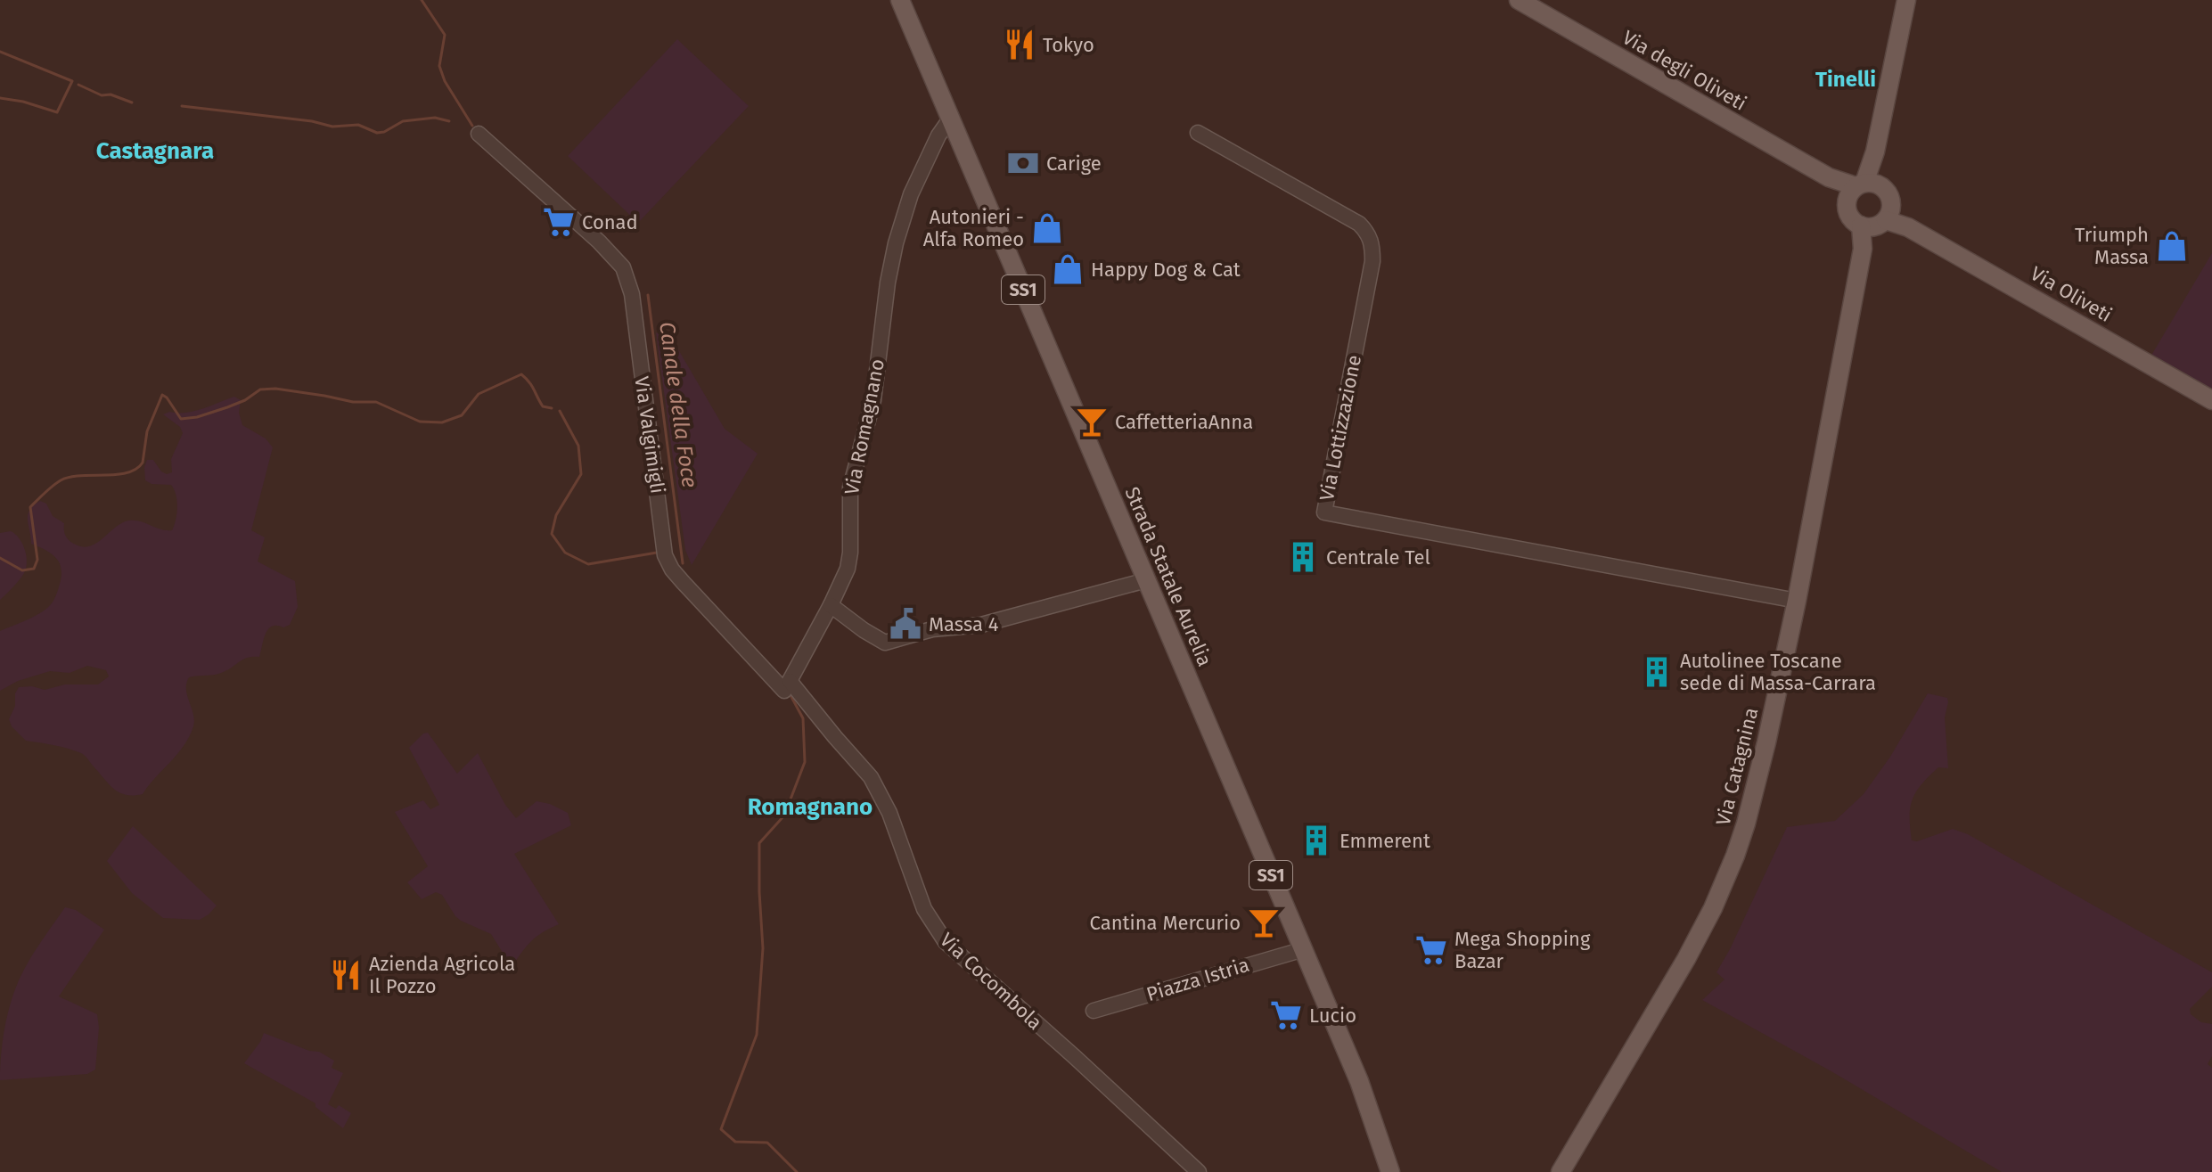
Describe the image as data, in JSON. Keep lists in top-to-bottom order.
{
  "streets": {
    "main road": [
      "Via degli Oliveti",
      "SS1",
      "Via Oliveti",
      "Strada Statale Aurelia",
      "Via Catagnina"
    ],
    "street": [
      "Via Romagnano",
      "Via Lottizzazione",
      "Via Valgimigli",
      "Piazza Istria",
      "Via Cocombola"
    ]
  },
  "crossings": [
    ["Via Oliveti", "Via Catagnina"],
    ["Via Romagnano", "Via Valgimigli"],
    ["Via Romagnano", "Strada Statale Aurelia"],
    ["Via Romagnano", "Via Cocombola"],
    ["Via Lottizzazione", "Via Catagnina"],
    ["Via Valgimigli", "Via Cocombola"],
    ["Strada Statale Aurelia", "Piazza Istria"]
  ],
  "districts": ["Tinelli", "Castagnara", "Romagnano"],
  "water": ["Canale della Foce"],
  "places": {
    "restaurant": ["Tokyo", "Azienda Agricola Il Pozzo"],
    "bank": ["Carige"],
    "supermarket": ["Conad", "Mega Shopping Bazar", "Lucio"],
    "shop": ["Autonieri - Alfa Romeo", "Triumph Massa", "Happy Dog & Cat"],
    "bar": ["CaffetteriaAnna", "Cantina Mercurio"],
    "building": ["Centrale Tel", "Autolinee Toscane sede di Massa-Carrara", "Emmerent"],
    "public building": ["Massa 4"]
  }
}
